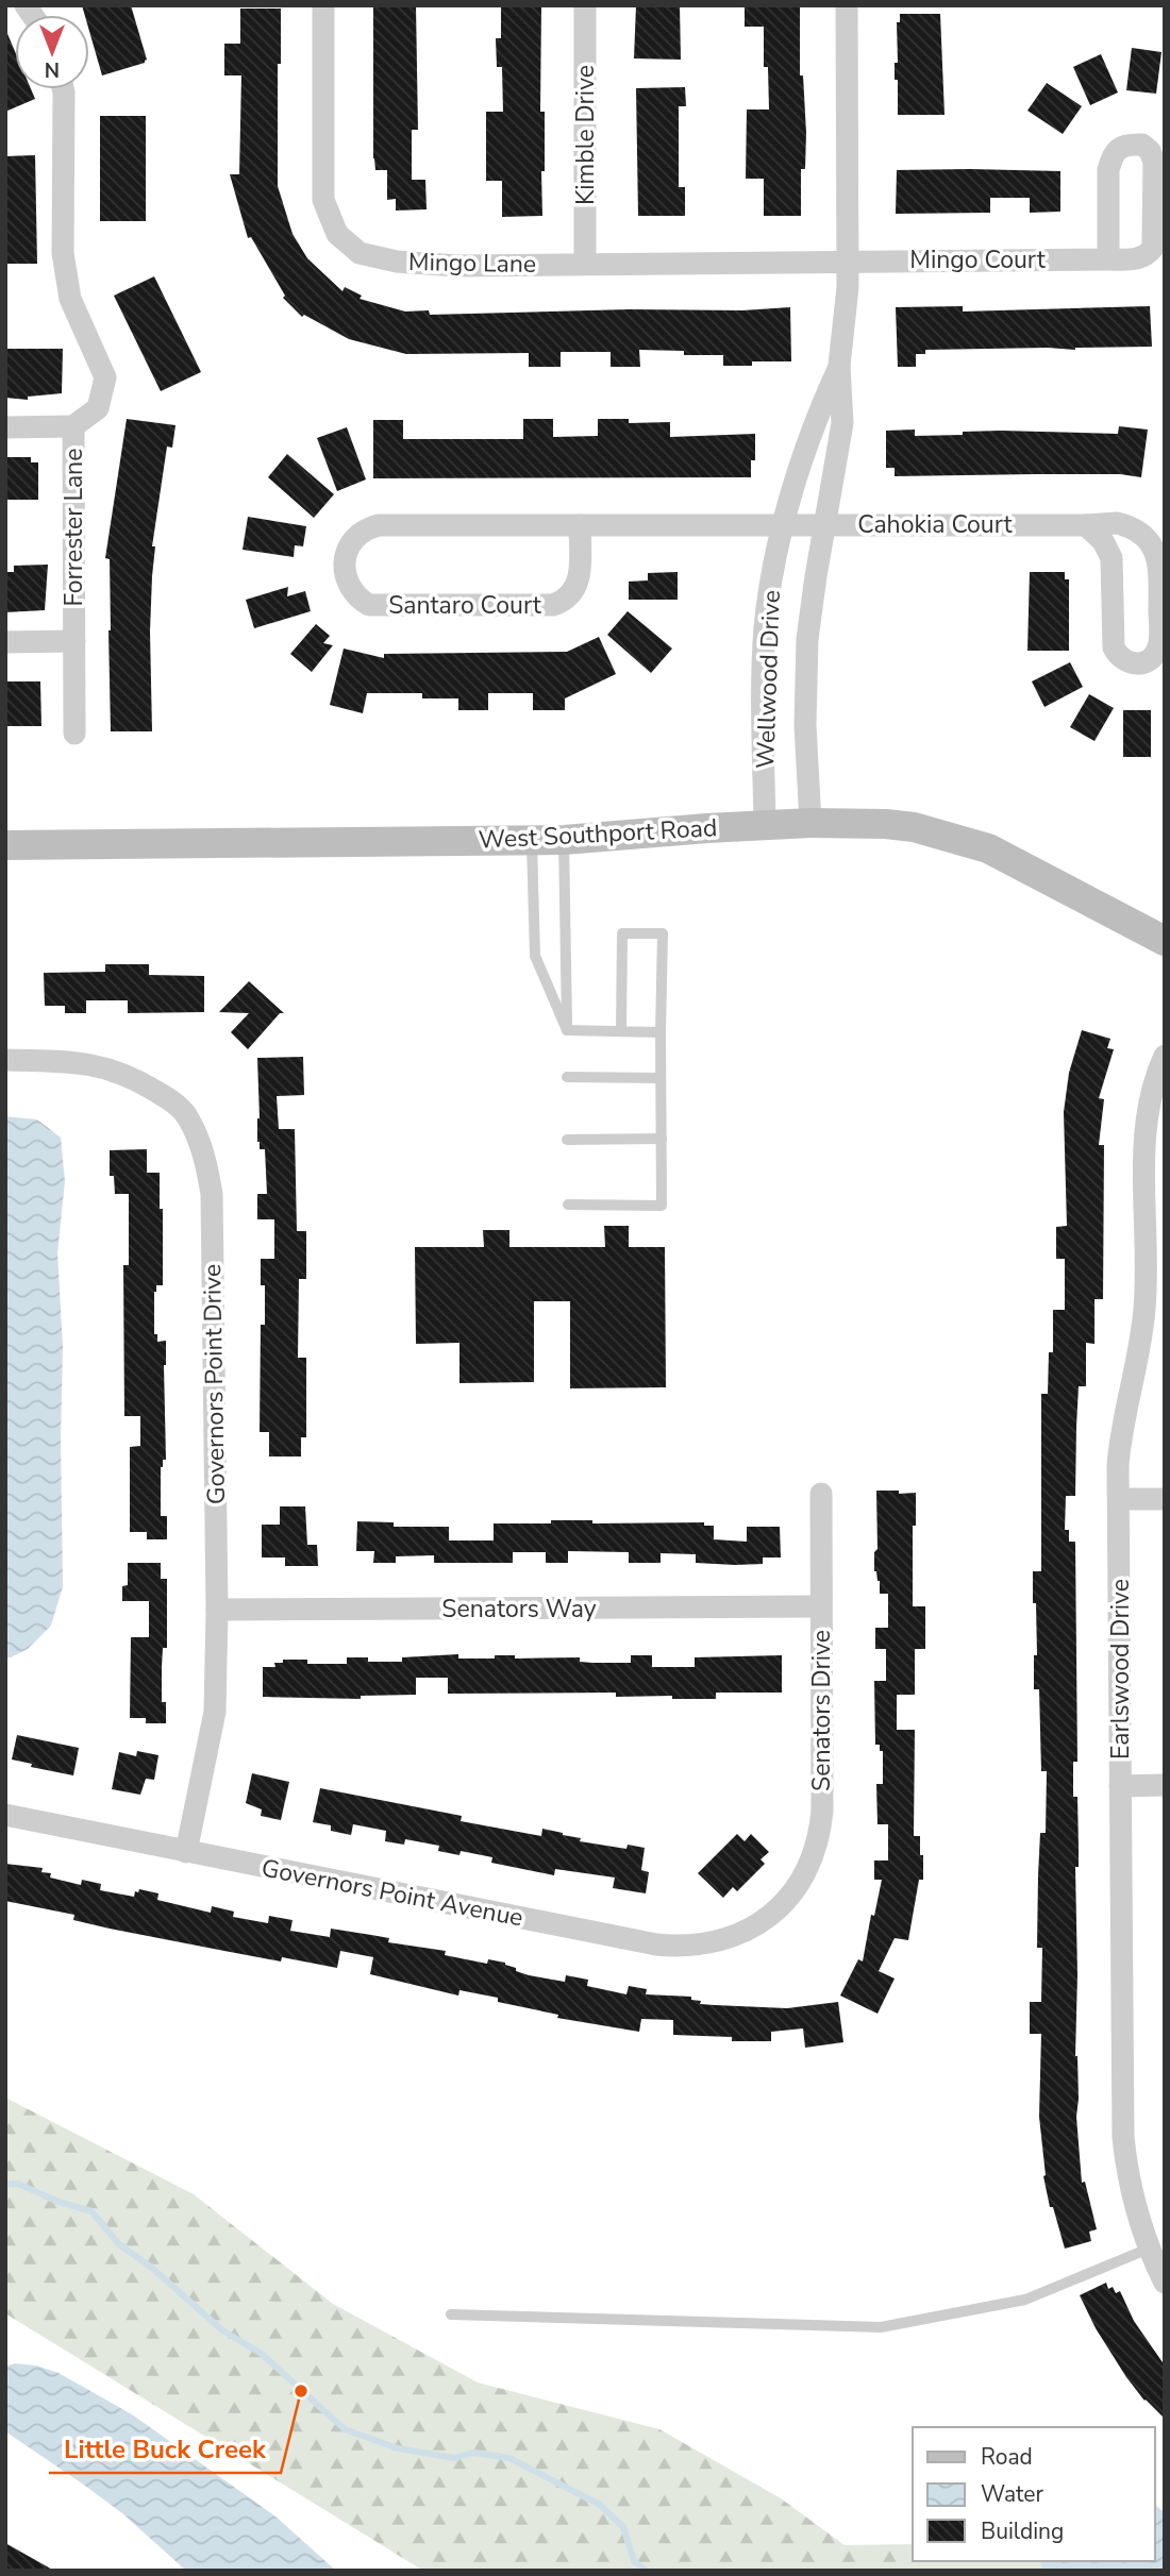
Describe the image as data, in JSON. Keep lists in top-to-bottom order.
{
  "streets": {
    "main road": ["West Southport Road"],
    "street": [
      "Kimble Drive",
      "Mingo Court",
      "Mingo Lane",
      "Cahokia Court",
      "Forrester Lane",
      "Santaro Court",
      "Wellwood Drive",
      "Governors Point Drive",
      "Senators Way",
      "Earlswood Drive",
      "Senators Drive",
      "Governors Point Avenue"
    ]
  },
  "crossings": [
    ["Kimble Drive", "Mingo Lane"],
    ["Mingo Court", "Mingo Lane"],
    ["Mingo Court", "Wellwood Drive"],
    ["Mingo Lane", "Wellwood Drive"],
    ["Cahokia Court", "Santaro Court"],
    ["Cahokia Court", "Wellwood Drive"],
    ["Santaro Court", "Wellwood Drive"],
    ["Wellwood Drive", "West Southport Road"],
    ["Governors Point Drive", "Senators Way"],
    ["Governors Point Drive", "Governors Point Avenue"],
    ["Senators Way", "Senators Drive"],
    ["Senators Drive", "Governors Point Avenue"]
  ],
  "places": ["Little Buck Creek"],
  "legend": ["Road", "Water", "Building"],
  "north": "bottom"
}
